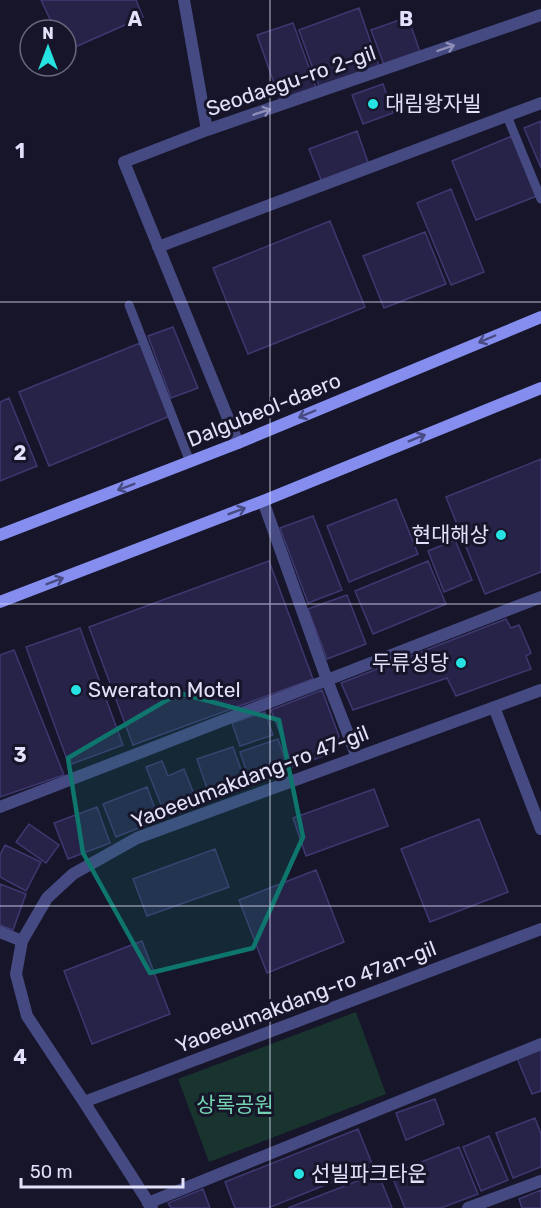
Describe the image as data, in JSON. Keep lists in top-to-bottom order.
{
  "streets": {
    "main road": ["Dalgubeol-daero"],
    "street": ["Seodaegu-ro 2-gil", "Yaoeeumakdang-ro 47-gil", "Yaoeeumakdang-ro 47an-gil"]
  },
  "crossings": [
    ["Yaoeeumakdang-ro 47-gil", "Yaoeeumakdang-ro 47an-gil"]
  ],
  "parks": ["상록공원"],
  "places": [
    "대림왕자빌",
    "현대해상",
    "두류성당",
    "Sweraton Motel",
    "선빌파크타운"
  ],
  "scale_bar": "50 m",
  "north": "top",
  "grid": {
    "columns": ["A", "B"],
    "rows": [
      "1",
      "2",
      "3",
      "4"
    ]
  }
}
